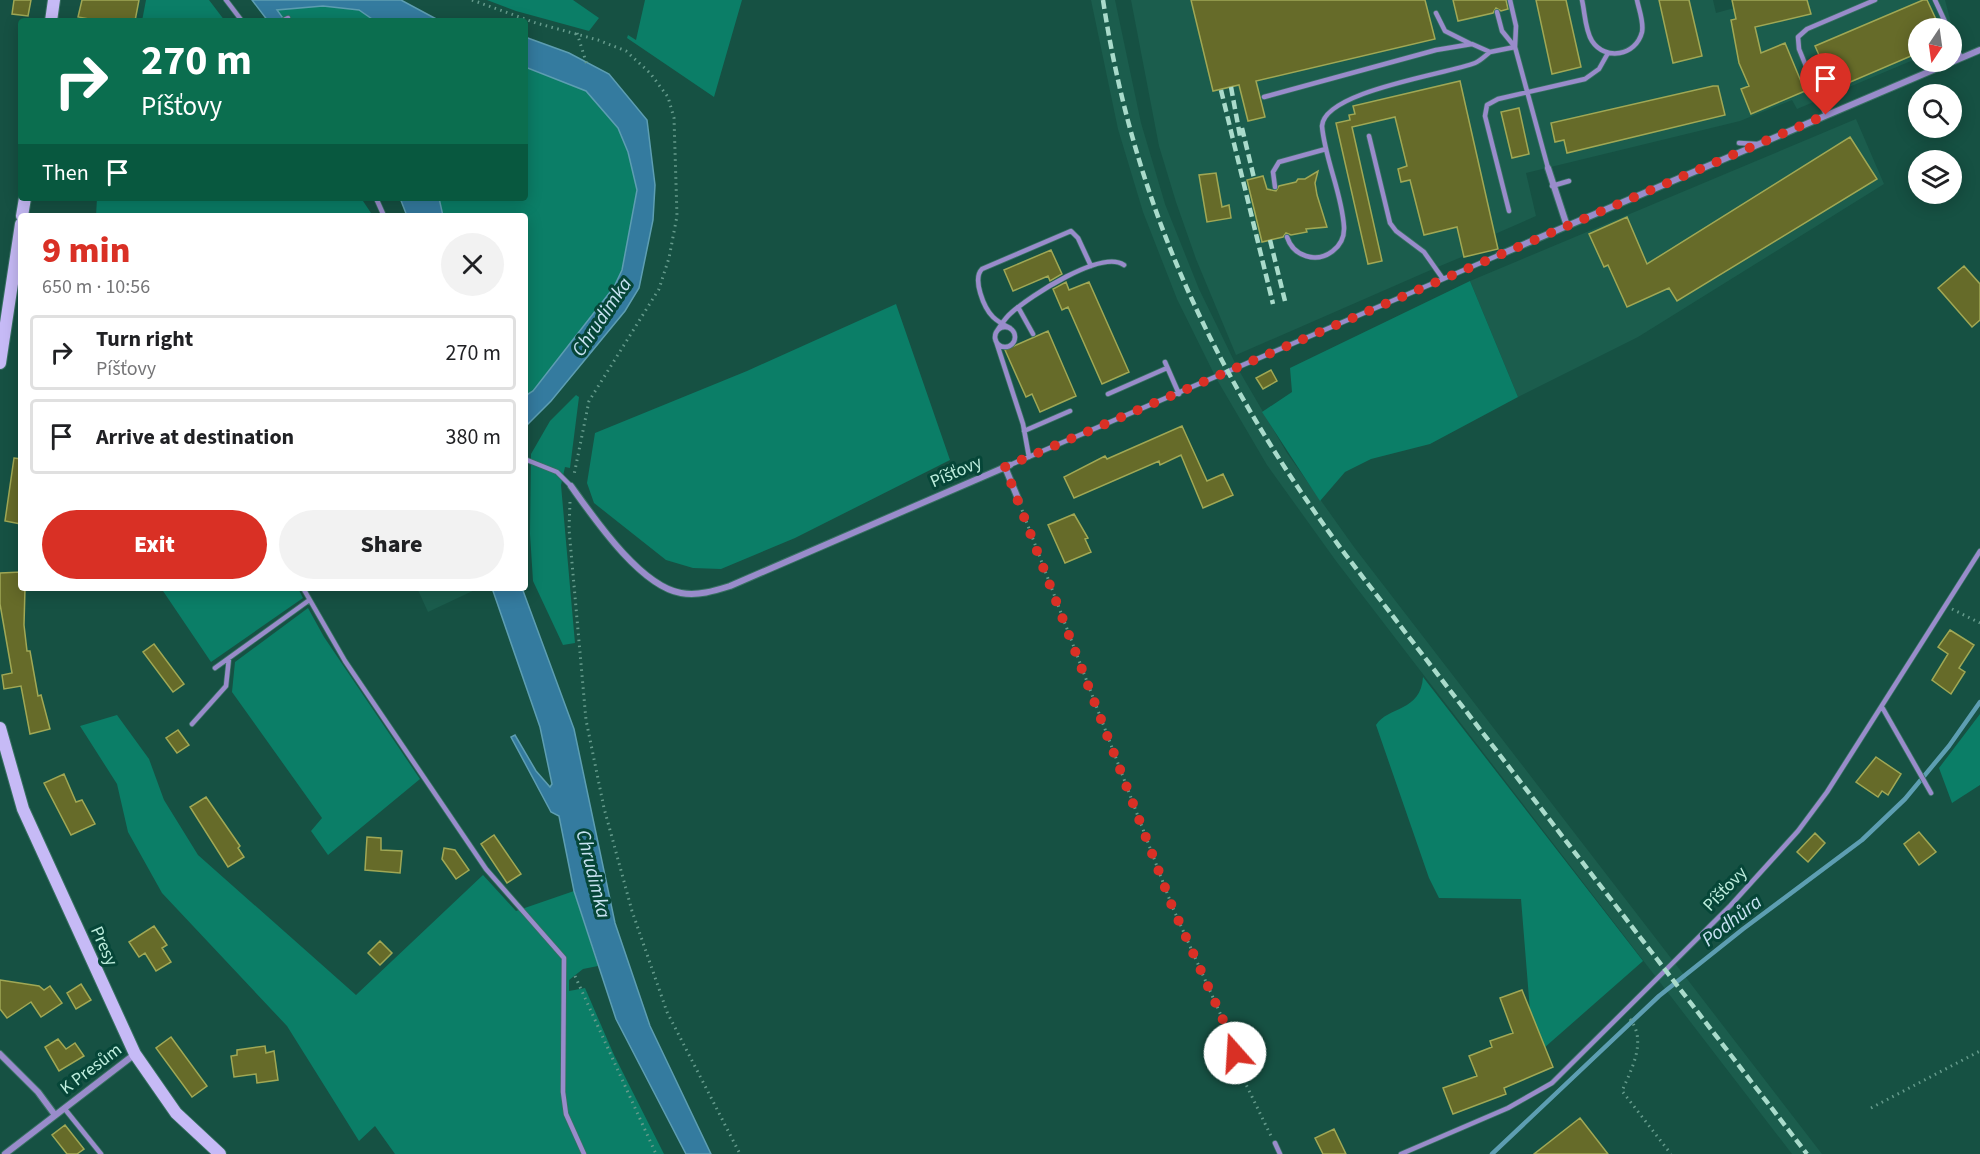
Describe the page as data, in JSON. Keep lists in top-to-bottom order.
{
  "streets": {
    "street": ["Píšťovy", "Presy", "K Presům"]
  },
  "crossings": [
    ["Presy", "K Presům"]
  ],
  "water": ["Chrudimka", "Podhůra"],
  "north": "bottom",
  "page": {
    "turn": ["270 m", "Píšťovy"],
    "then": "Then",
    "heading": ["9 min", "650 m · 10:56"],
    "list": [
      {
        "name": "Turn right",
        "note": "Píšťovy",
        "value": "270 m"
      },
      {
        "name": "Arrive at destination",
        "value": "380 m"
      }
    ],
    "buttons": ["Exit", "Share"]
  }
}
